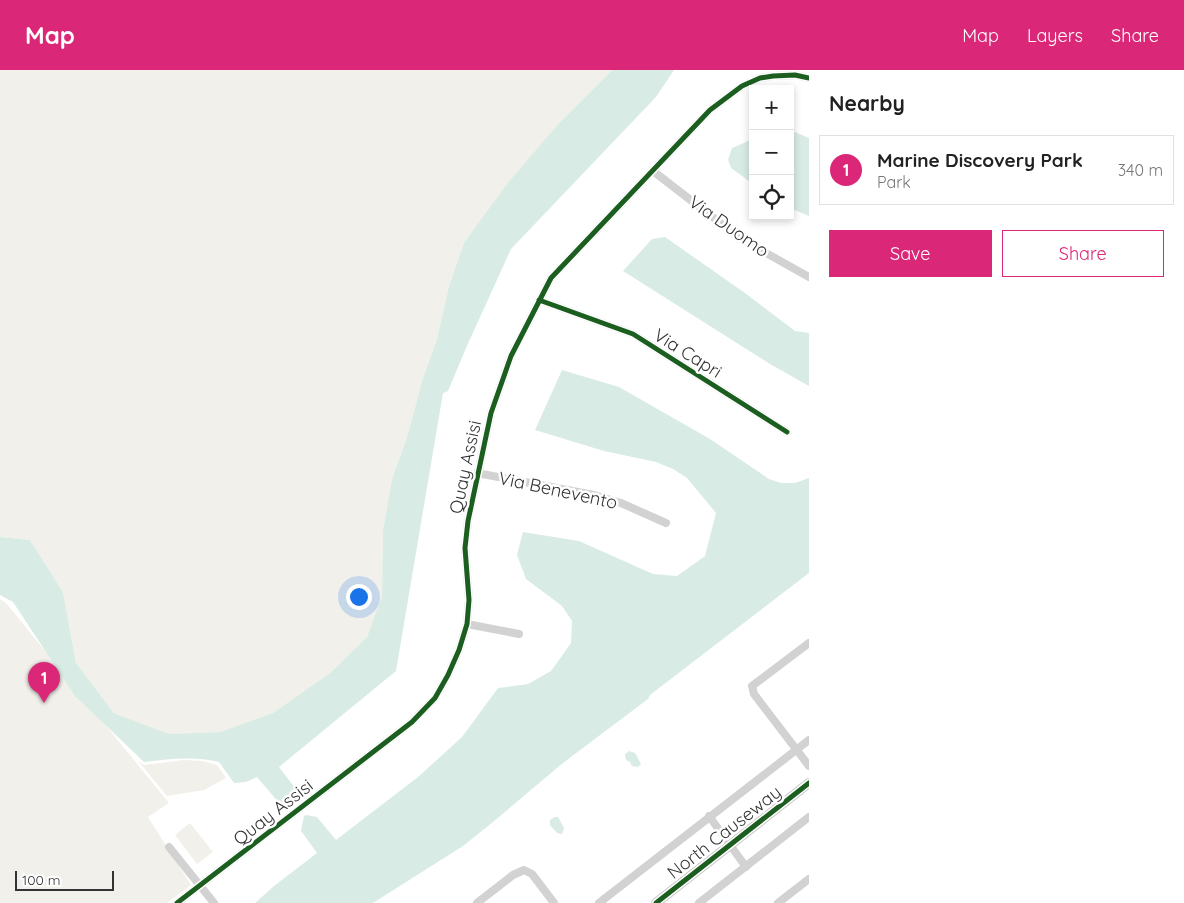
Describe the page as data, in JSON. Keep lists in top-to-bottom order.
{
  "streets": {
    "main road": ["North Causeway"],
    "street": [
      "Via Duomo",
      "Via Capri",
      "Quay Assisi",
      "Via Benevento"
    ]
  },
  "crossings": [
    ["Via Duomo", "Quay Assisi"],
    ["Via Capri", "Quay Assisi"],
    ["Quay Assisi", "Via Benevento"]
  ],
  "scale_bar": "100 m",
  "page": {
    "header": "Map",
    "nav": ["Map", "Layers", "Share"],
    "heading": "Nearby",
    "map_buttons": ["+", "−"],
    "list": [
      {
        "mark": "1",
        "name": "Marine Discovery Park",
        "note": "Park",
        "value": "340 m"
      }
    ],
    "buttons": ["Save", "Share"],
    "pins": "1",
    "scale": "100 m"
  }
}
